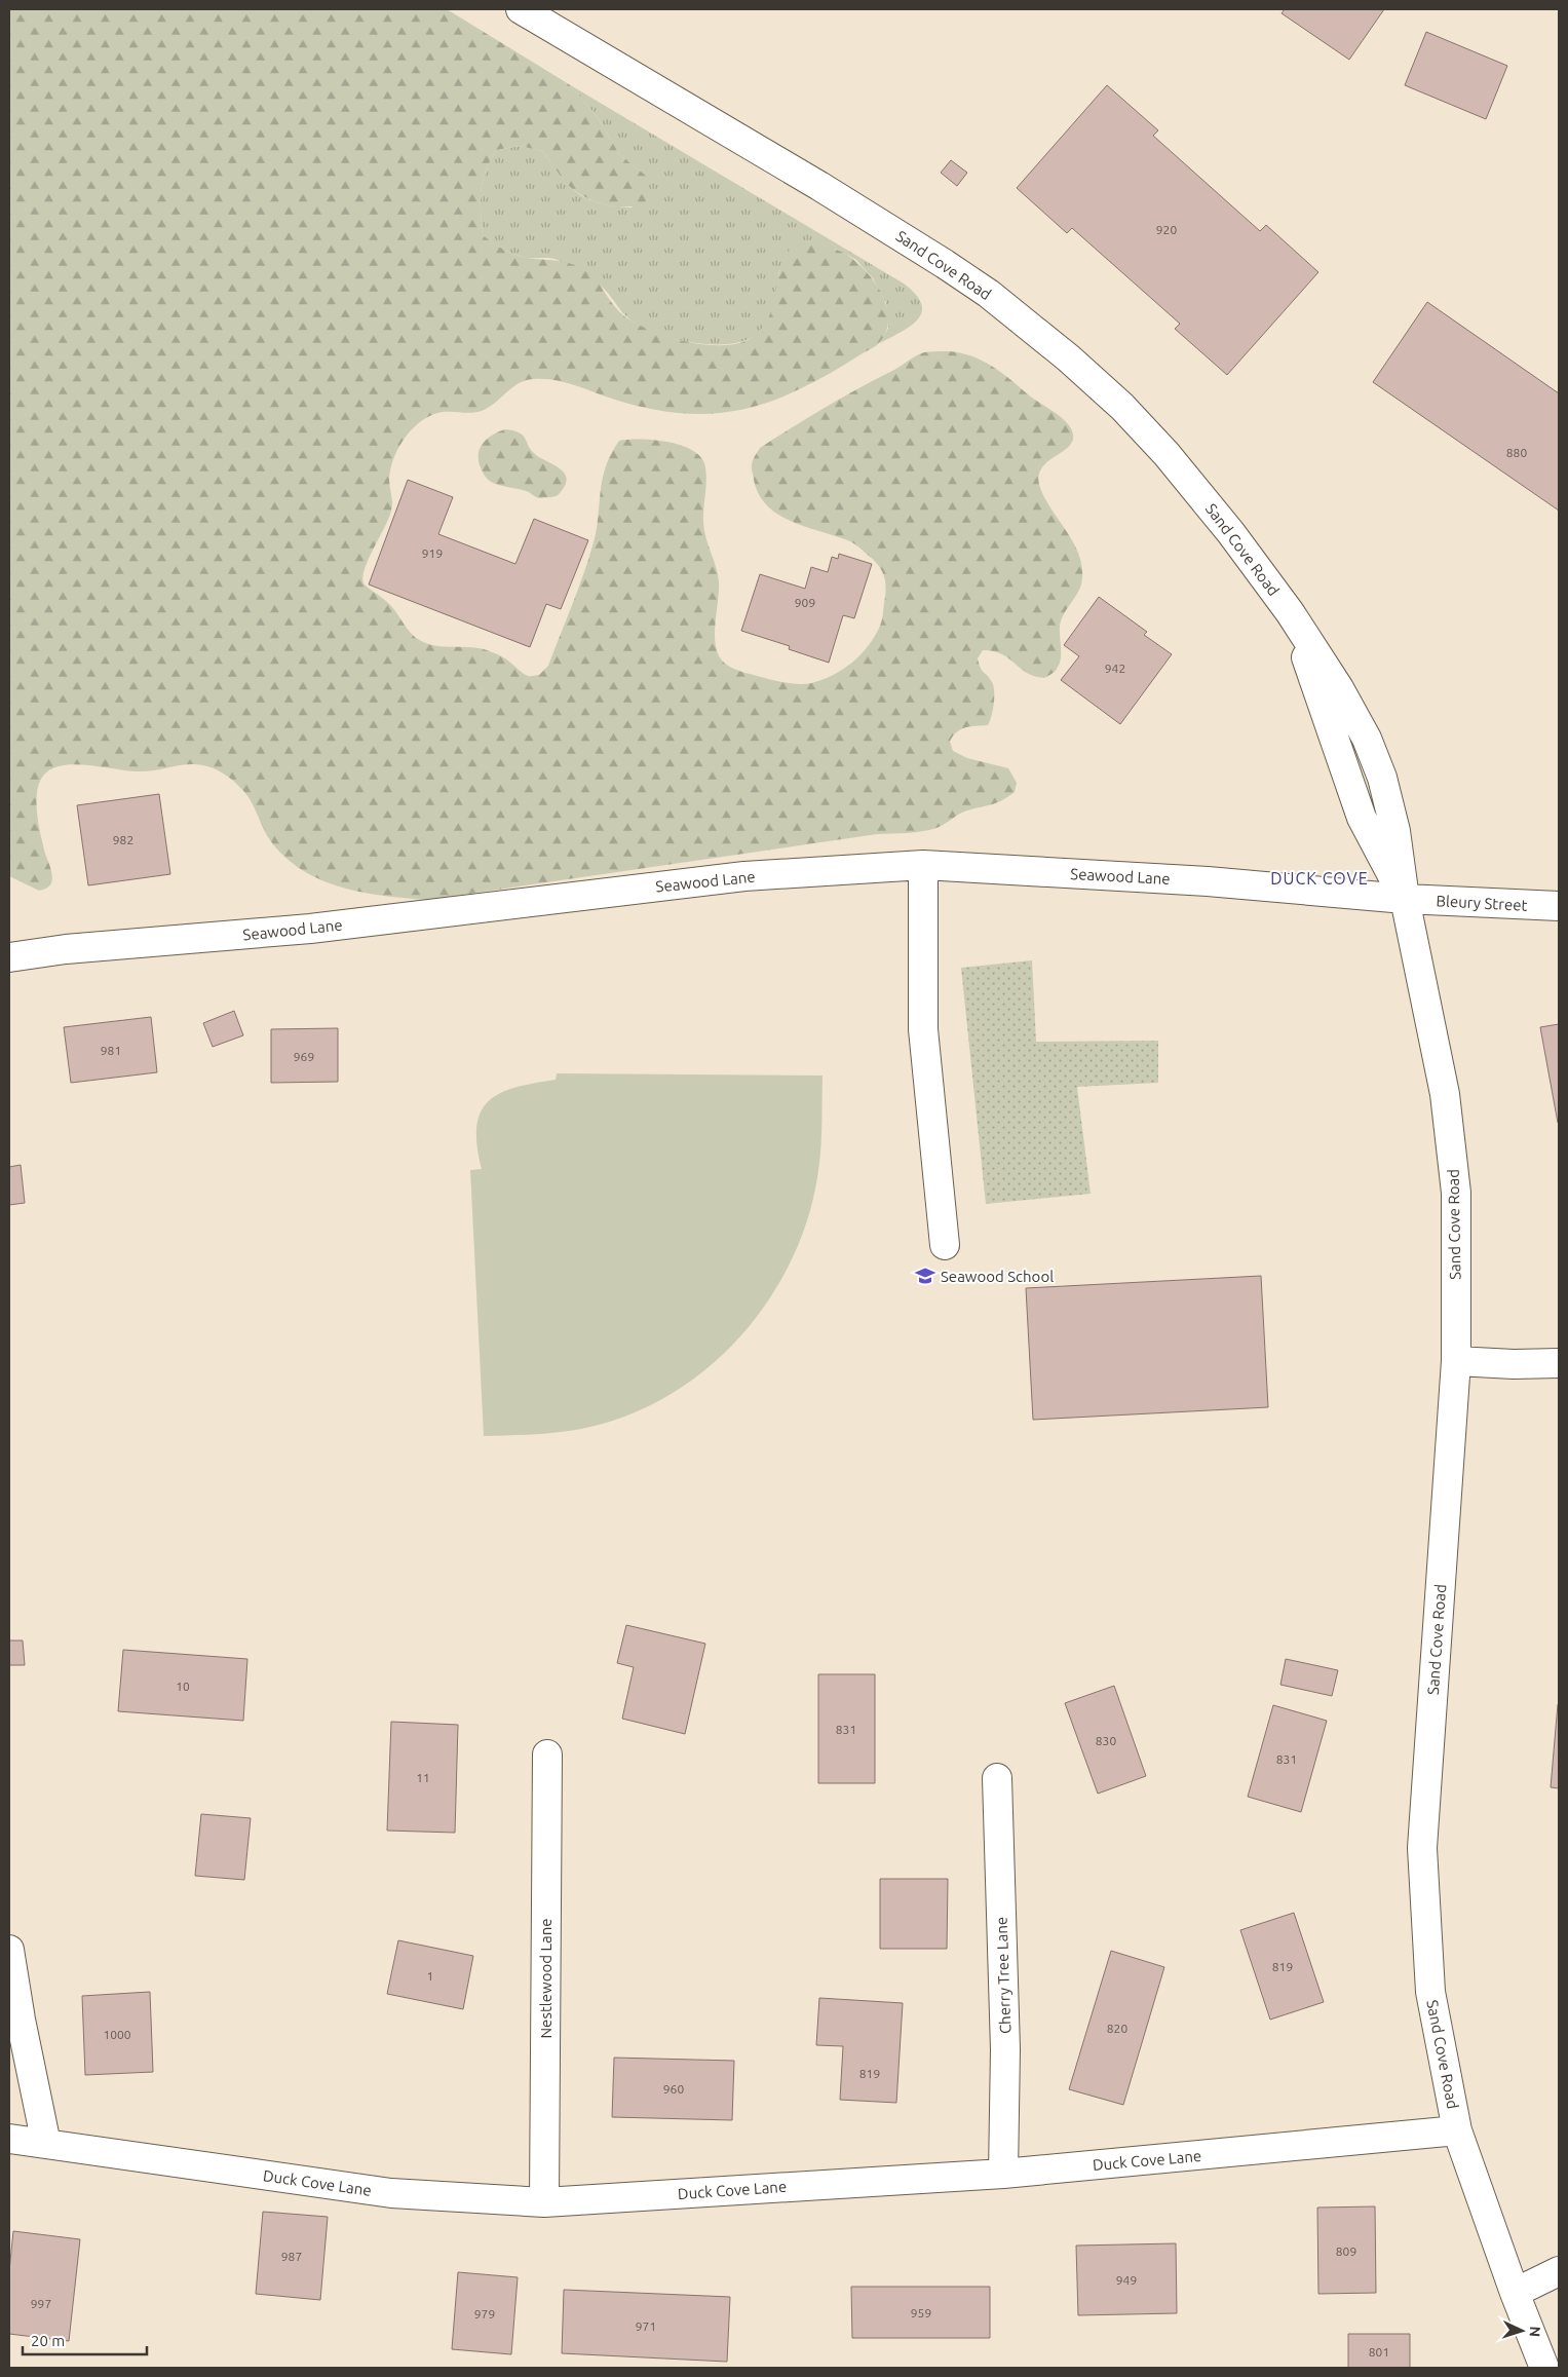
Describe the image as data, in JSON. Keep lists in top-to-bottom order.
{
  "streets": {
    "street": [
      "Sand Cove Road",
      "Seawood Lane",
      "Bleury Street",
      "Cherry Tree Lane",
      "Nestlewood Lane",
      "Duck Cove Lane"
    ]
  },
  "crossings": [
    ["Sand Cove Road", "Seawood Lane"],
    ["Sand Cove Road", "Bleury Street"],
    ["Sand Cove Road", "Duck Cove Lane"],
    ["Seawood Lane", "Bleury Street"],
    ["Cherry Tree Lane", "Duck Cove Lane"],
    ["Nestlewood Lane", "Duck Cove Lane"]
  ],
  "districts": ["DUCK COVE"],
  "places": {
    "school or university": ["Seawood School"]
  },
  "house_numbers": [
    "920",
    "880",
    "919",
    "909",
    "942",
    "982",
    "981",
    "969",
    "10",
    "831",
    "830",
    "831",
    "11",
    "819",
    "1",
    "820",
    "1000",
    "819",
    "960",
    "809",
    "987",
    "949",
    "997",
    "959",
    "979",
    "971",
    "801"
  ],
  "scale_bar": "20 m",
  "north": "right"
}
